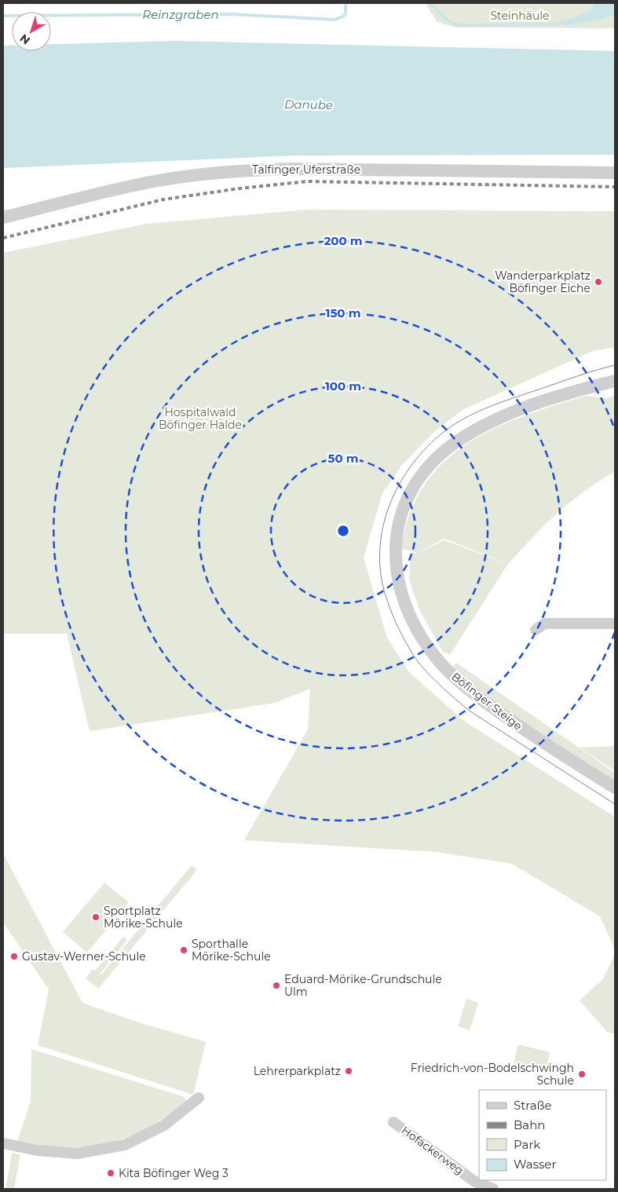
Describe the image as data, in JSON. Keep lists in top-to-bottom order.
{
  "streets": {
    "street": ["Talfinger Uferstraße", "Böfinger Steige", "Hofäckerweg"]
  },
  "water": ["Reinzgraben", "Danube"],
  "parks": ["Steinhäule", "Hospitalwald Böfinger Halde"],
  "places": [
    "Wanderparkplatz Böfinger Eiche",
    "Sportplatz Mörike-Schule",
    "Sporthalle Mörike-Schule",
    "Gustav-Werner-Schule",
    "Eduard-Mörike-Grundschule Ulm",
    "Lehrerparkplatz",
    "Friedrich-von-Bodelschwingh Schule",
    "Kita Böfinger Weg 3"
  ],
  "legend": [
    "Straße",
    "Bahn",
    "Park",
    "Wasser"
  ],
  "north": "bottom left",
  "rings": [
    "200 m",
    "150 m",
    "100 m",
    "50 m"
  ]
}
